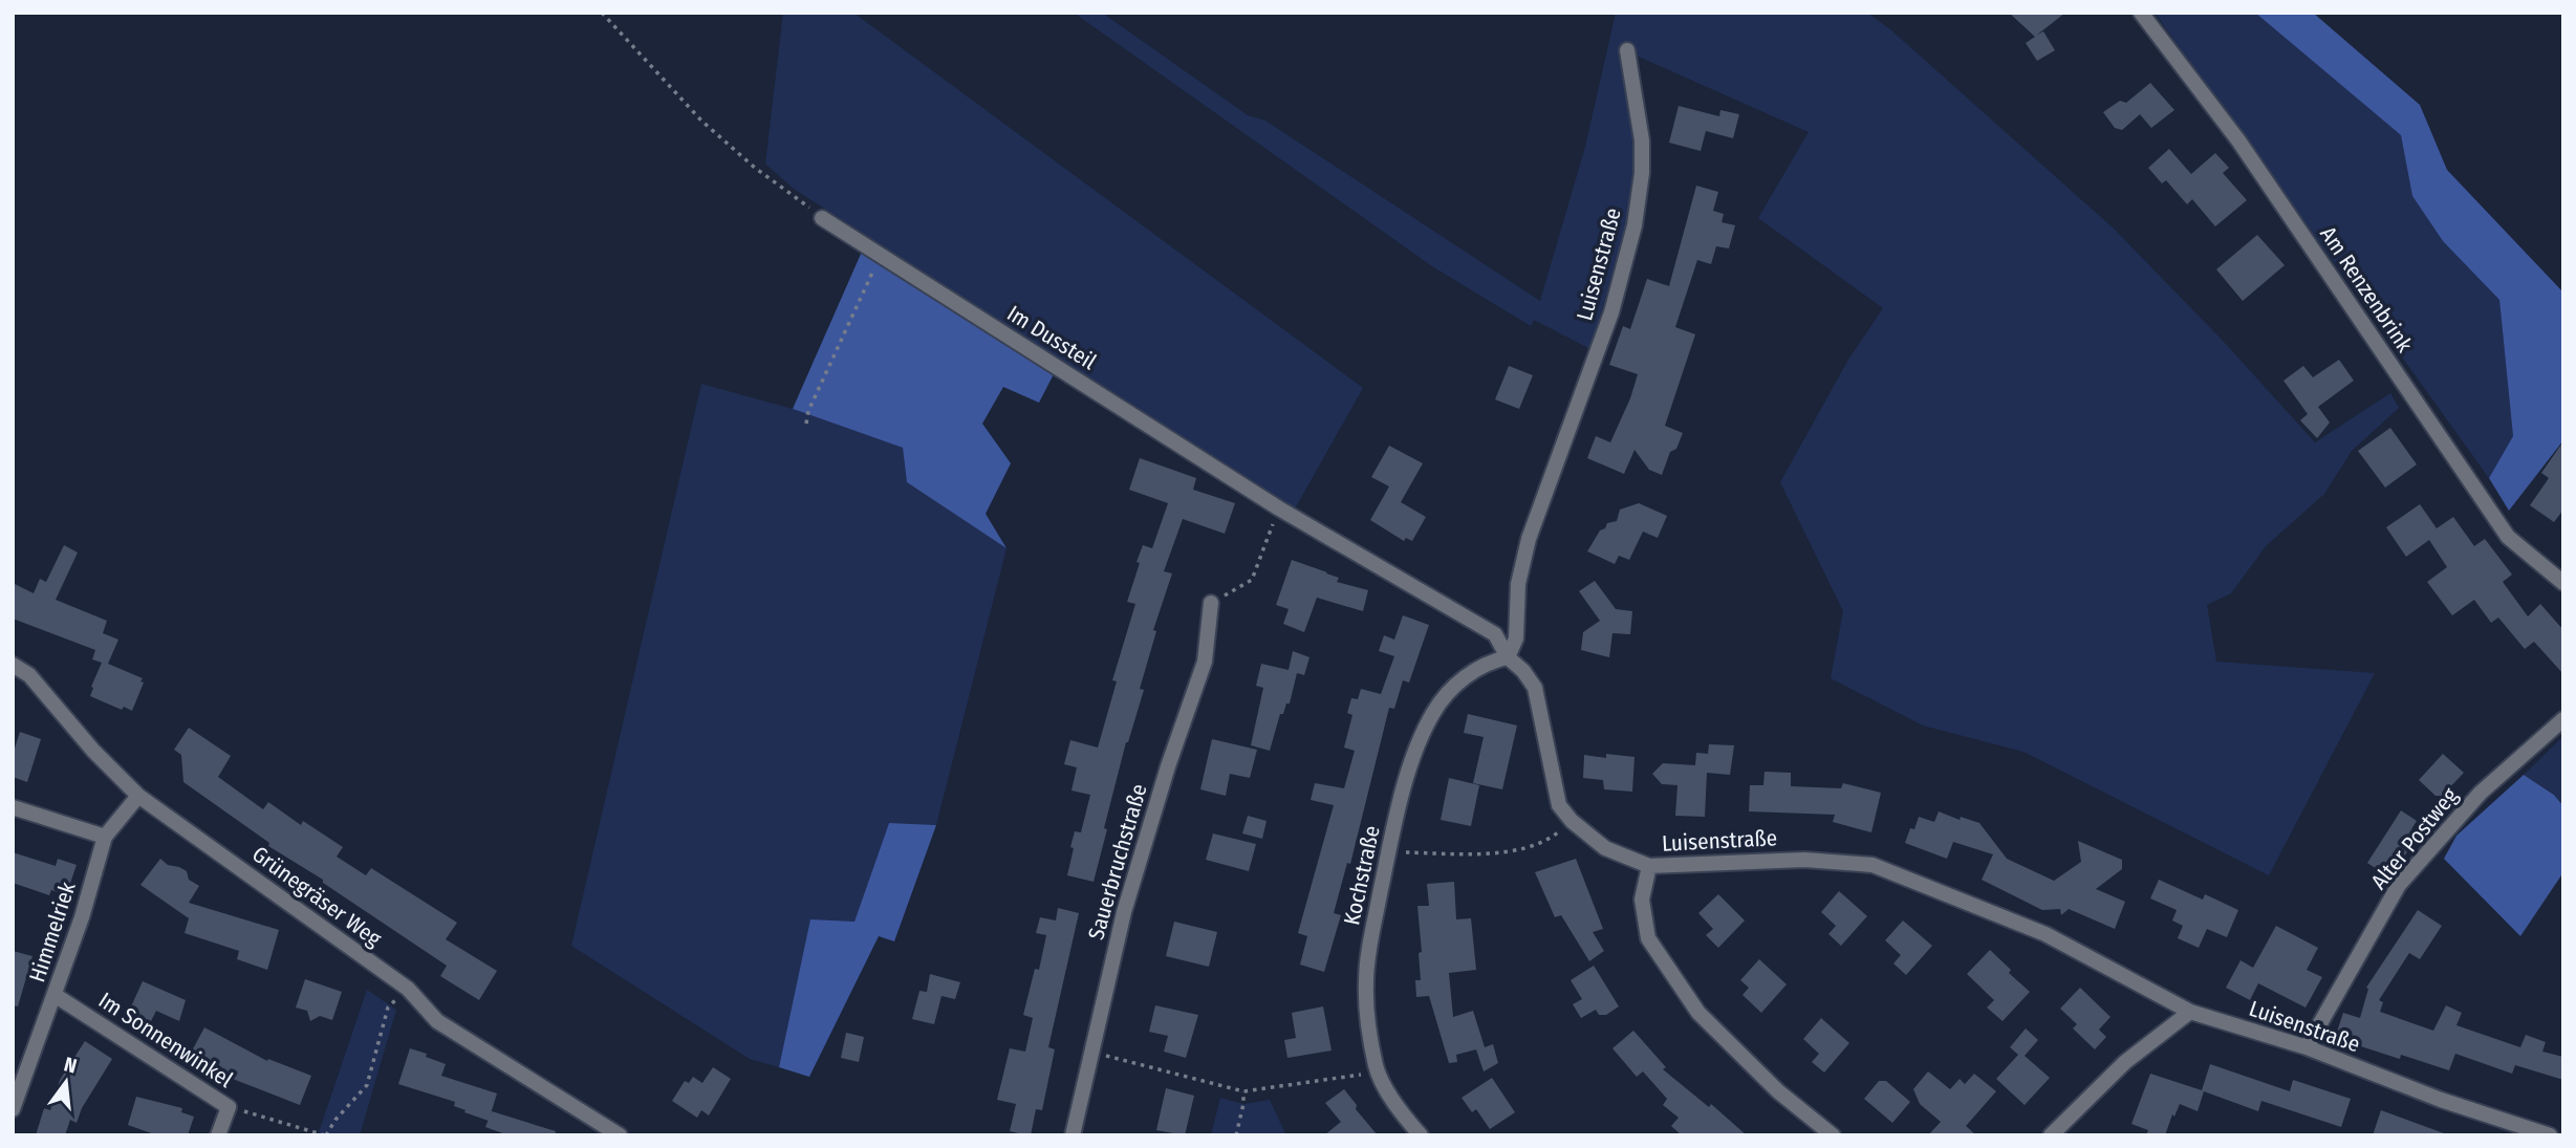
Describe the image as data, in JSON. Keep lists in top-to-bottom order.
{
  "streets": {
    "street": [
      "Luisenstraße",
      "Am Renzenbrink",
      "Im Dussteil",
      "Alter Postweg",
      "Sauerbruchstraße",
      "Kochstraße",
      "Grünegräser Weg",
      "Himmelriek",
      "Im Sonnenwinkel"
    ]
  },
  "crossings": [
    ["Luisenstraße", "Im Dussteil"],
    ["Luisenstraße", "Alter Postweg"],
    ["Luisenstraße", "Kochstraße"],
    ["Im Dussteil", "Kochstraße"],
    ["Grünegräser Weg", "Himmelriek"],
    ["Himmelriek", "Im Sonnenwinkel"]
  ],
  "north": "top"
}
